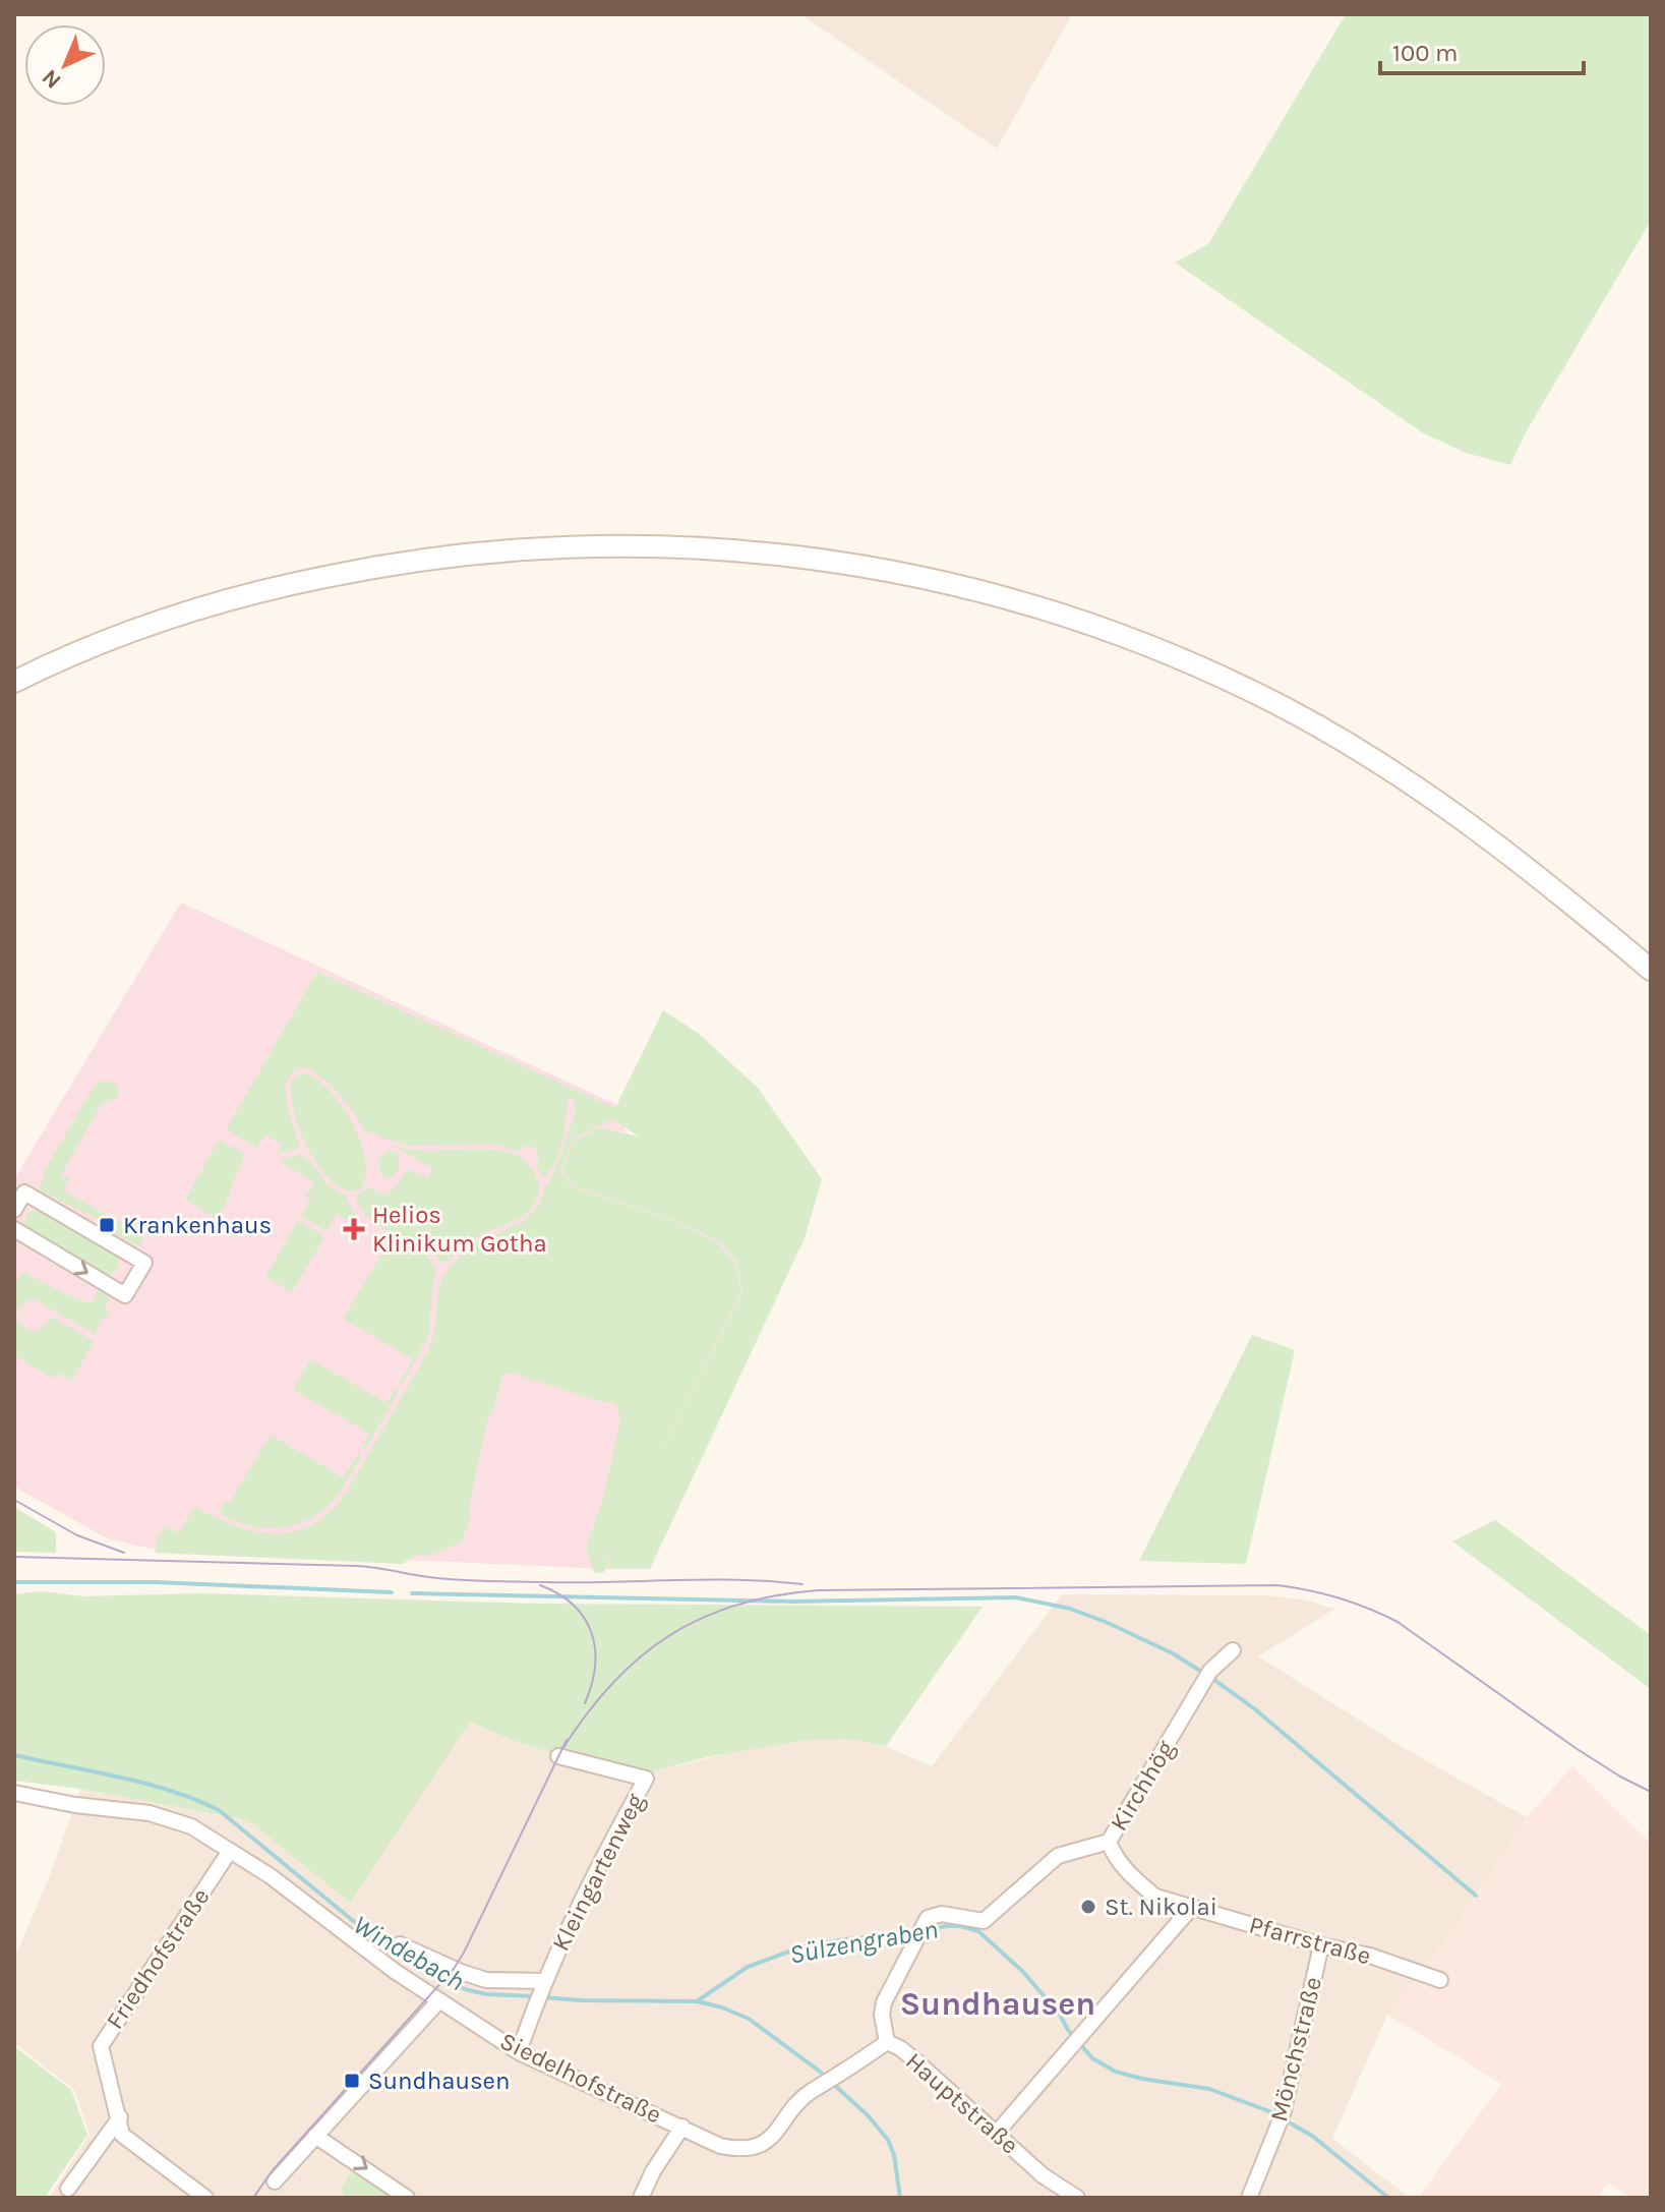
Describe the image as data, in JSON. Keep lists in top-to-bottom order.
{
  "streets": {
    "street": [
      "Kirchhög",
      "Kleingartenweg",
      "Pfarrstraße",
      "Friedhofstraße",
      "Mönchstraße",
      "Siedelhofstraße",
      "Hauptstraße"
    ]
  },
  "crossings": [
    ["Kirchhög", "Pfarrstraße"],
    ["Kirchhög", "Hauptstraße"],
    ["Kleingartenweg", "Siedelhofstraße"],
    ["Pfarrstraße", "Mönchstraße"],
    ["Friedhofstraße", "Siedelhofstraße"],
    ["Siedelhofstraße", "Hauptstraße"]
  ],
  "districts": ["Sundhausen"],
  "water": ["Sülzengraben", "Windebach"],
  "places": {
    "transit": ["Krankenhaus", "Sundhausen"],
    "health": ["Helios Klinikum Gotha"],
    "other": ["St. Nikolai"]
  },
  "scale_bar": "100 m",
  "north": "bottom left"
}
